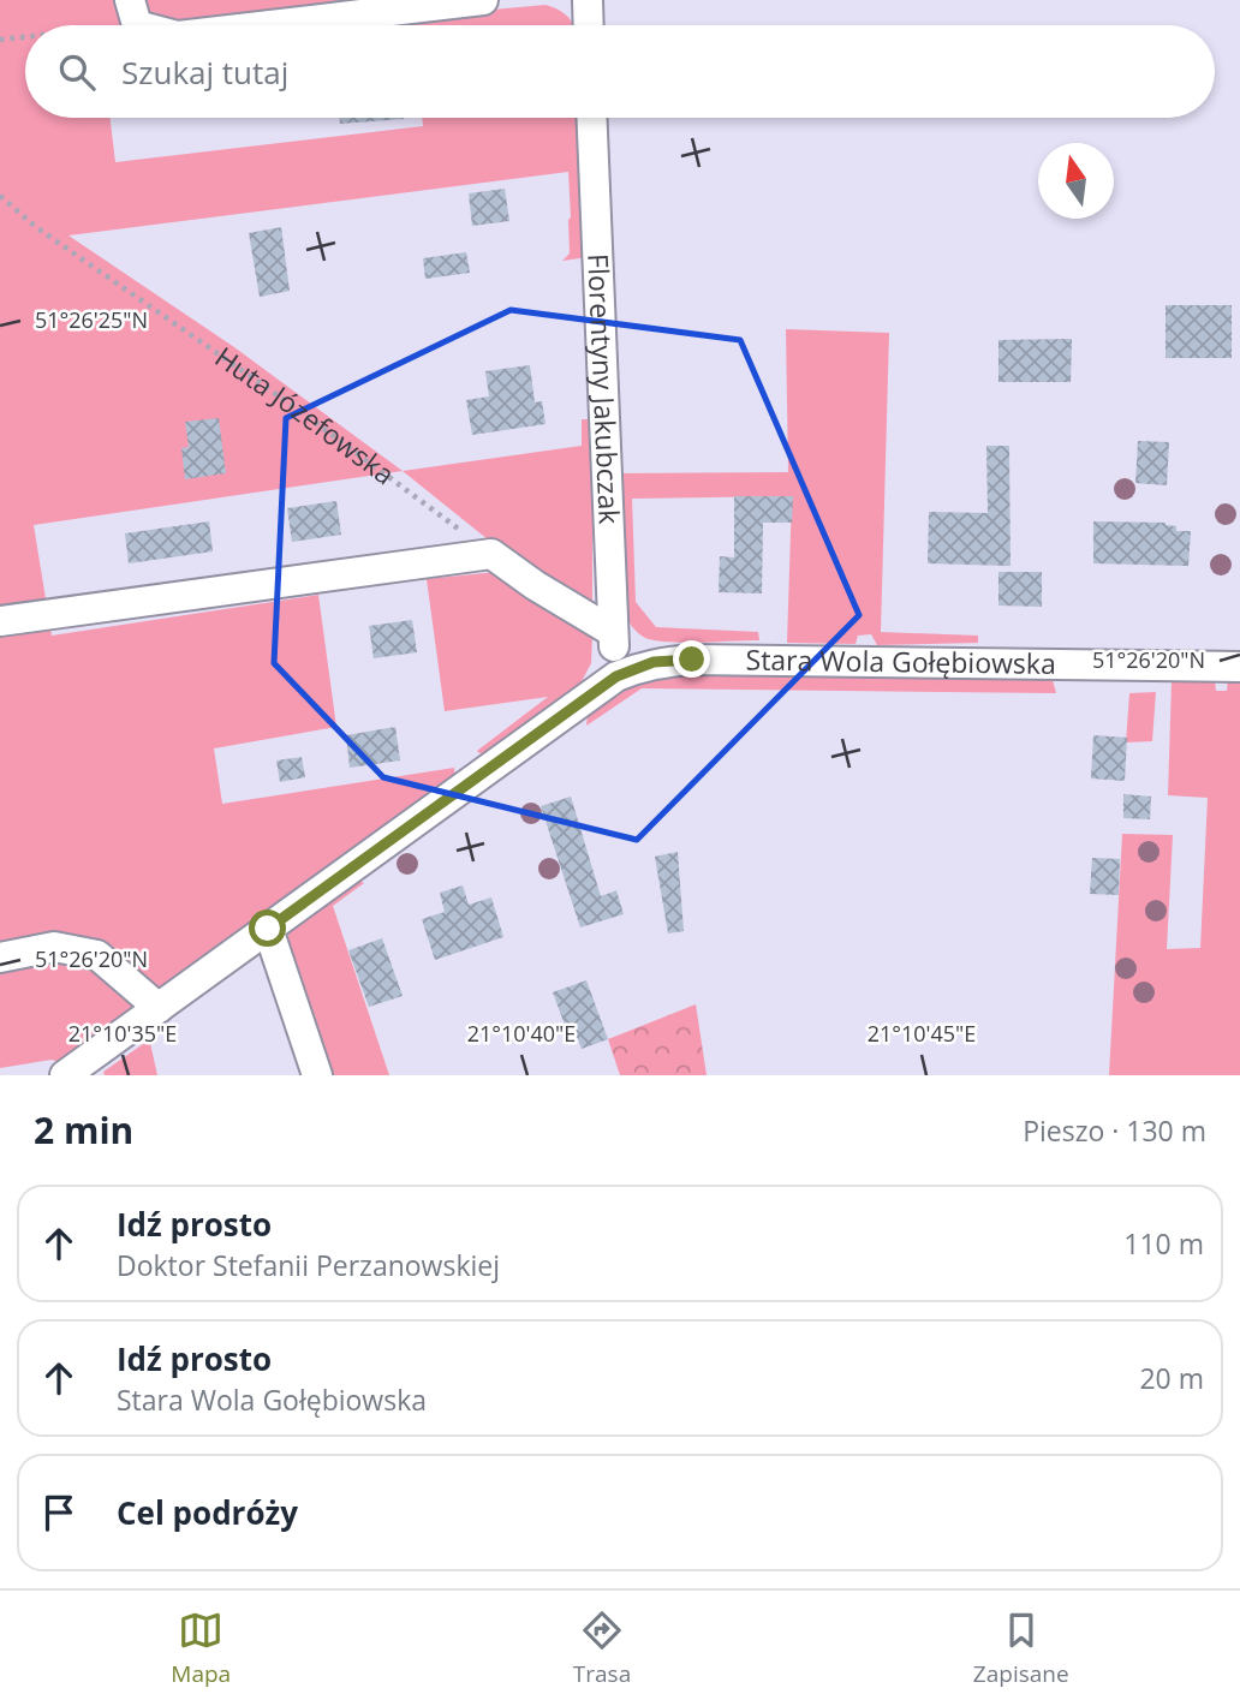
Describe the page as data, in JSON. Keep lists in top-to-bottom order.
{
  "streets": {
    "street": ["Florentyny Jakubczak", "Stara Wola Gołębiowska"],
    "path": ["Huta Józefowska"]
  },
  "crossings": [
    ["Florentyny Jakubczak", "Stara Wola Gołębiowska"]
  ],
  "north": "top",
  "page": {
    "search": "Szukaj tutaj",
    "heading": ["2 min", "Pieszo · 130 m"],
    "list": [
      ["Idź prosto", "Doktor Stefanii Perzanowskiej", "110 m"],
      ["Idź prosto", "Stara Wola Gołębiowska", "20 m"],
      "Cel podróży"
    ],
    "nav": ["Mapa", "Trasa", "Zapisane"]
  },
  "coordinates": [
    "51°26'25\"N",
    "51°26'20\"N",
    "21°10'35\"E",
    "21°10'40\"E",
    "21°10'45\"E"
  ]
}
